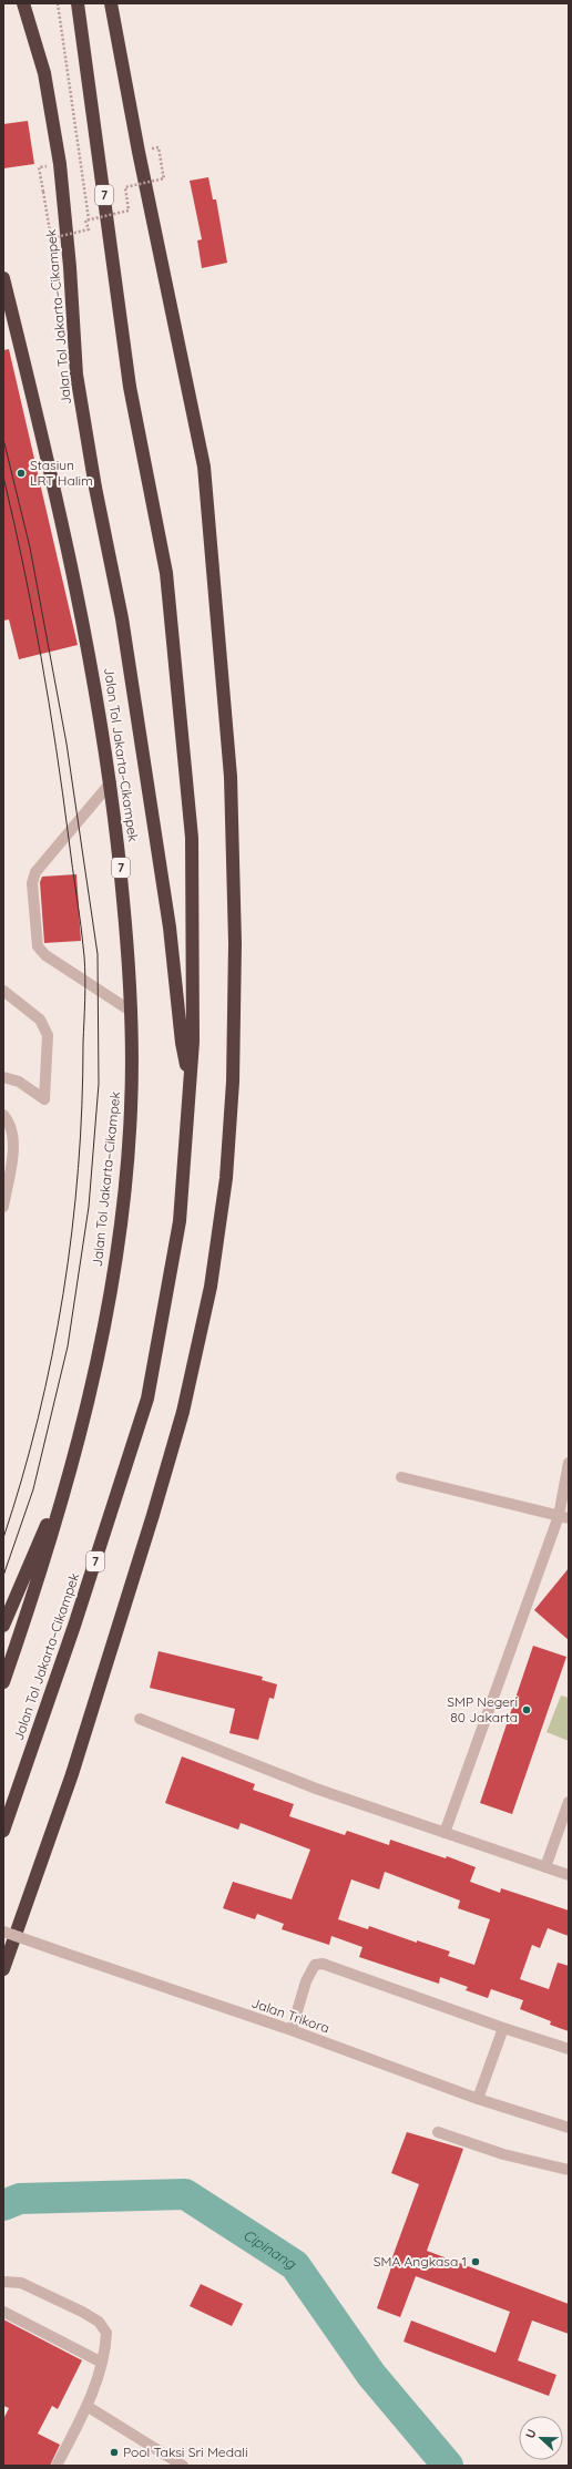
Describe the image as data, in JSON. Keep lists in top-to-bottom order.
{
  "streets": {
    "highway": ["7", "Jalan Tol Jakarta–Cikampek"],
    "street": ["Jalan Trikora"]
  },
  "water": ["Cipinang"],
  "places": [
    "Stasiun LRT Halim",
    "SMP Negeri 80 Jakarta",
    "SMA Angkasa 1",
    "Pool Taksi Sri Medali"
  ],
  "north": "left"
}
